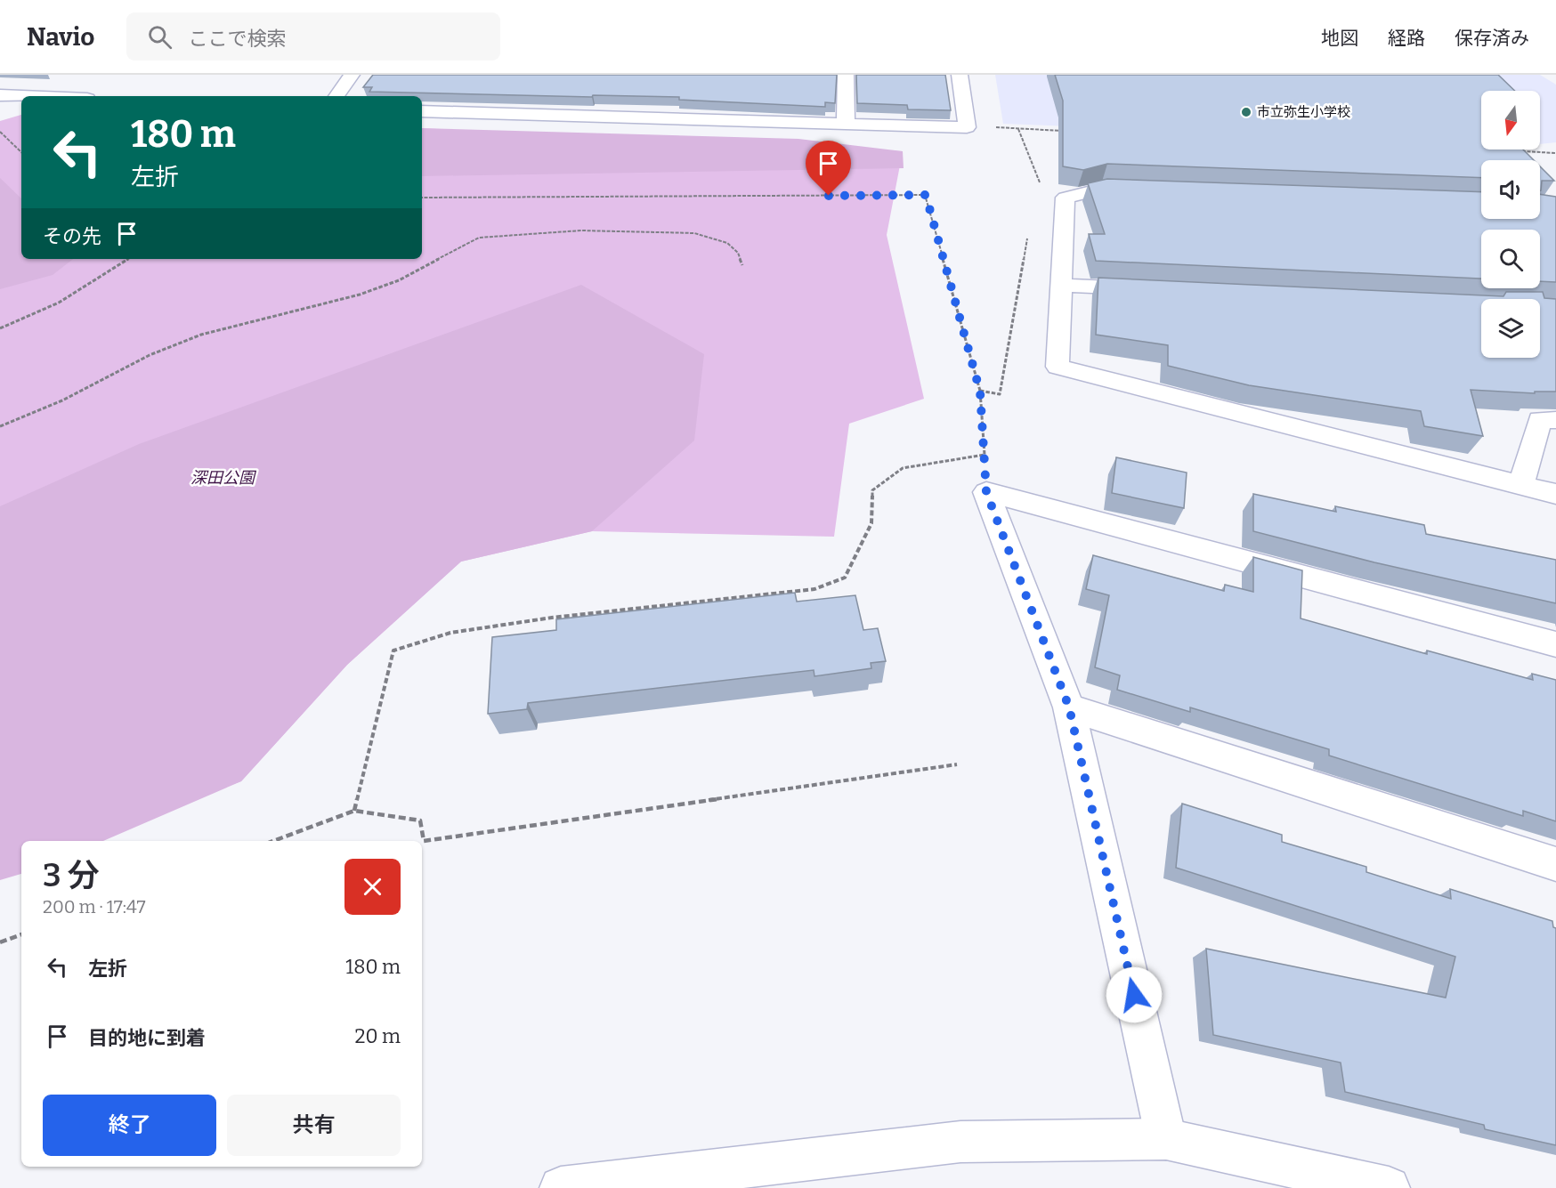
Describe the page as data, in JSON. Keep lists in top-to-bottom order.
{
  "parks": ["深田公園"],
  "places": ["市立弥生小学校"],
  "north": "bottom",
  "page": {
    "header": "Navio",
    "search": "ここで検索",
    "nav": ["地図", "経路", "保存済み"],
    "turn": ["180 m", "左折"],
    "then": "その先",
    "heading": ["3 分", "200 m · 17:47"],
    "list": [
      {
        "name": "左折",
        "value": "180 m"
      },
      {
        "name": "目的地に到着",
        "value": "20 m"
      }
    ],
    "buttons": ["終了", "共有"]
  }
}
